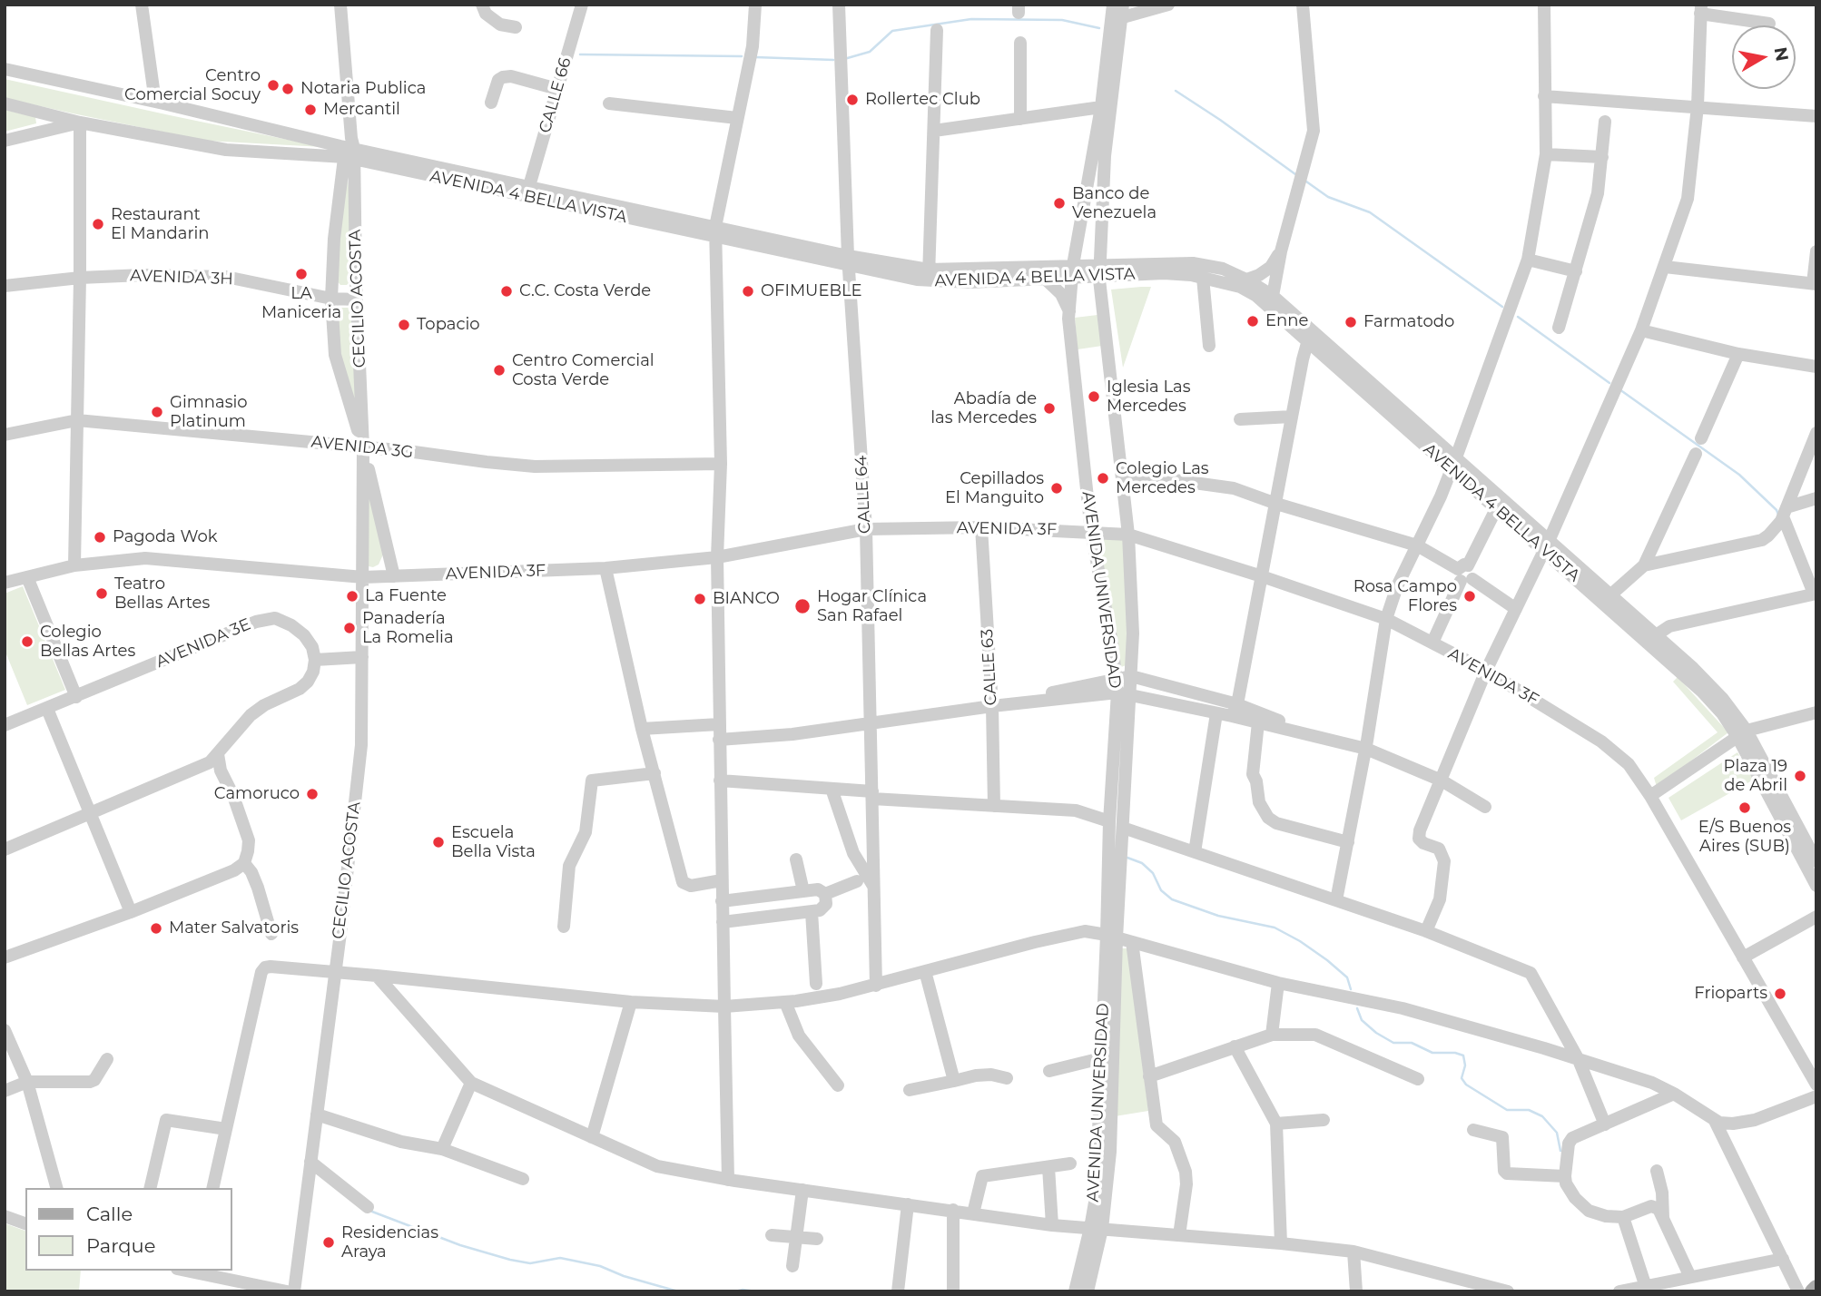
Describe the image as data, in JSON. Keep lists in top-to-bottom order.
{
  "streets": {
    "street": [
      "CALLE 66",
      "AVENIDA 4 BELLA VISTA",
      "AVENIDA 3H",
      "CECILIO ACOSTA",
      "AVENIDA 3G",
      "CALLE 64",
      "AVENIDA 3F",
      "AVENIDA UNIVERSIDAD",
      "AVENIDA 3E",
      "CALLE 63"
    ]
  },
  "crossings": [
    ["CALLE 66", "AVENIDA 4 BELLA VISTA"],
    ["AVENIDA 4 BELLA VISTA", "CECILIO ACOSTA"],
    ["AVENIDA 4 BELLA VISTA", "CALLE 64"],
    ["AVENIDA 4 BELLA VISTA", "AVENIDA UNIVERSIDAD"],
    ["AVENIDA 3H", "CECILIO ACOSTA"],
    ["CECILIO ACOSTA", "AVENIDA 3G"],
    ["CECILIO ACOSTA", "AVENIDA 3F"],
    ["CALLE 64", "AVENIDA 3F"],
    ["AVENIDA 3F", "AVENIDA UNIVERSIDAD"],
    ["AVENIDA 3F", "CALLE 63"]
  ],
  "places": [
    "Centro Comercial Socuy",
    "Notaria Publica",
    "Rollertec Club",
    "Mercantil",
    "Banco de Venezuela",
    "Restaurant El Mandarin",
    "LA Maniceria",
    "C.C. Costa Verde",
    "OFIMUEBLE",
    "Enne",
    "Farmatodo",
    "Topacio",
    "Centro Comercial Costa Verde",
    "Iglesia Las Mercedes",
    "Abadía de las Mercedes",
    "Gimnasio Platinum",
    "Colegio Las Mercedes",
    "Cepillados El Manguito",
    "Pagoda Wok",
    "Teatro Bellas Artes",
    "La Fuente",
    "Rosa Campo Flores",
    "BIANCO",
    "Hogar Clínica San Rafael",
    "Panadería La Romelia",
    "Colegio Bellas Artes",
    "Plaza 19 de Abril",
    "Camoruco",
    "E/S Buenos Aires (SUB)",
    "Escuela Bella Vista",
    "Mater Salvatoris",
    "Frioparts",
    "Residencias Araya"
  ],
  "legend": ["Calle", "Parque"],
  "north": "right"
}
